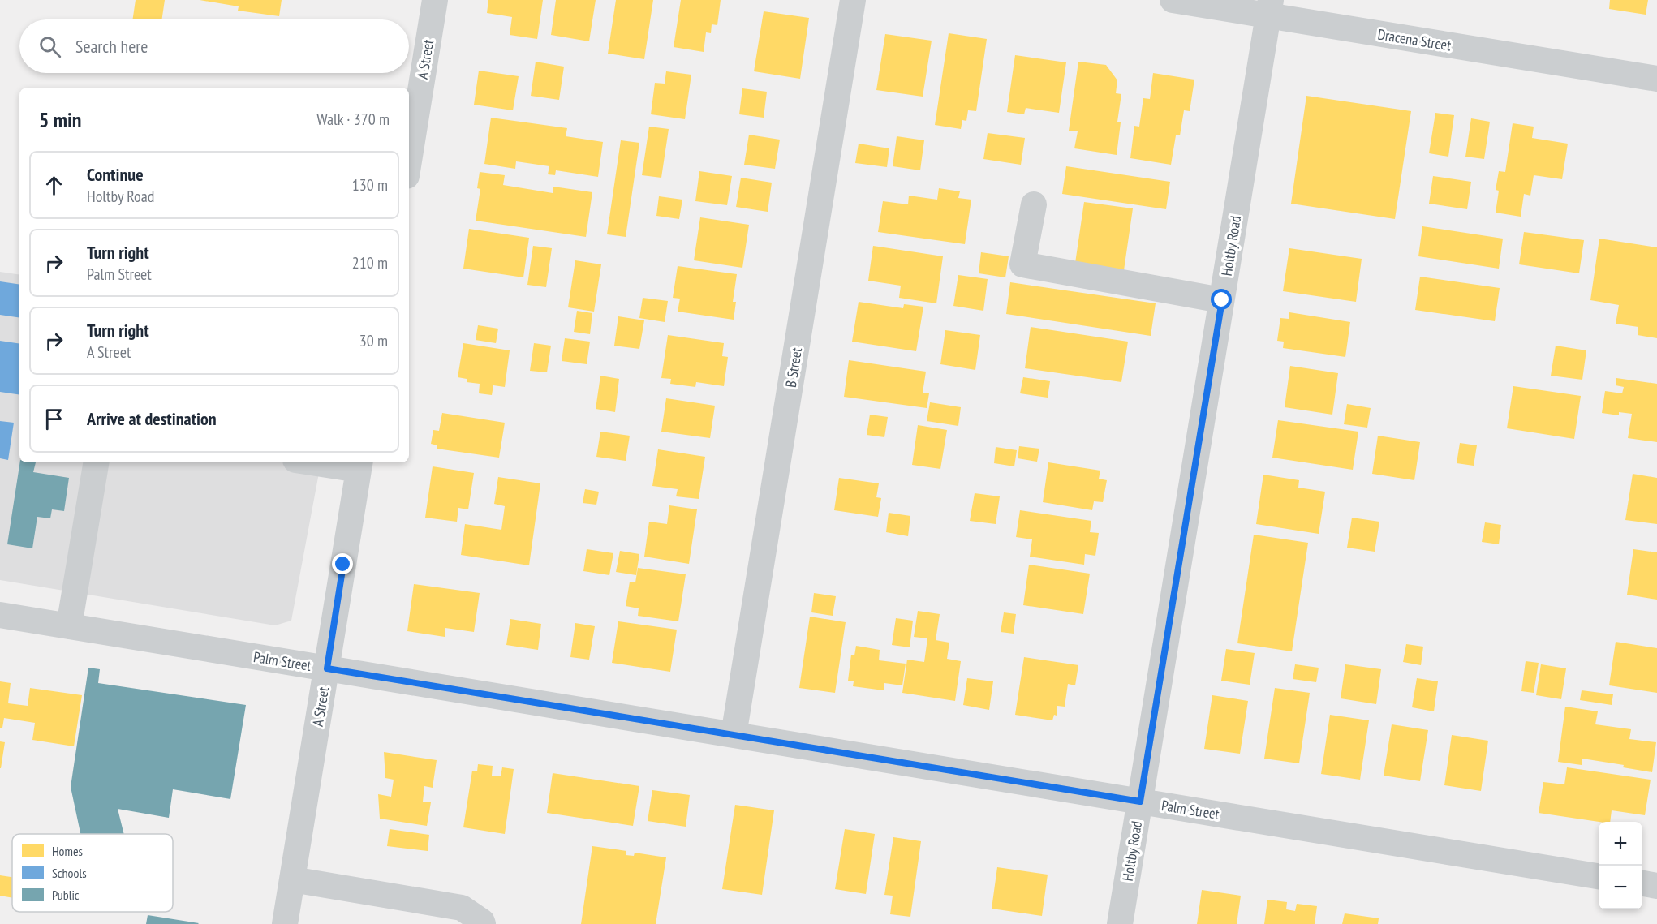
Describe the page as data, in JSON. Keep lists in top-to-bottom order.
{
  "streets": {
    "street": [
      "Dracena Street",
      "A Street",
      "Holtby Road",
      "B Street",
      "Palm Street"
    ]
  },
  "crossings": [
    ["Dracena Street", "Holtby Road"],
    ["A Street", "Palm Street"],
    ["Holtby Road", "Palm Street"],
    ["B Street", "Palm Street"]
  ],
  "legend": ["Homes", "Schools", "Public"],
  "page": {
    "search": "Search here",
    "heading": ["5 min", "Walk · 370 m"],
    "list": [
      ["Continue", "Holtby Road", "130 m"],
      ["Turn right", "Palm Street", "210 m"],
      ["Turn right", "A Street", "30 m"],
      "Arrive at destination"
    ],
    "map_buttons": ["+", "−"]
  }
}
